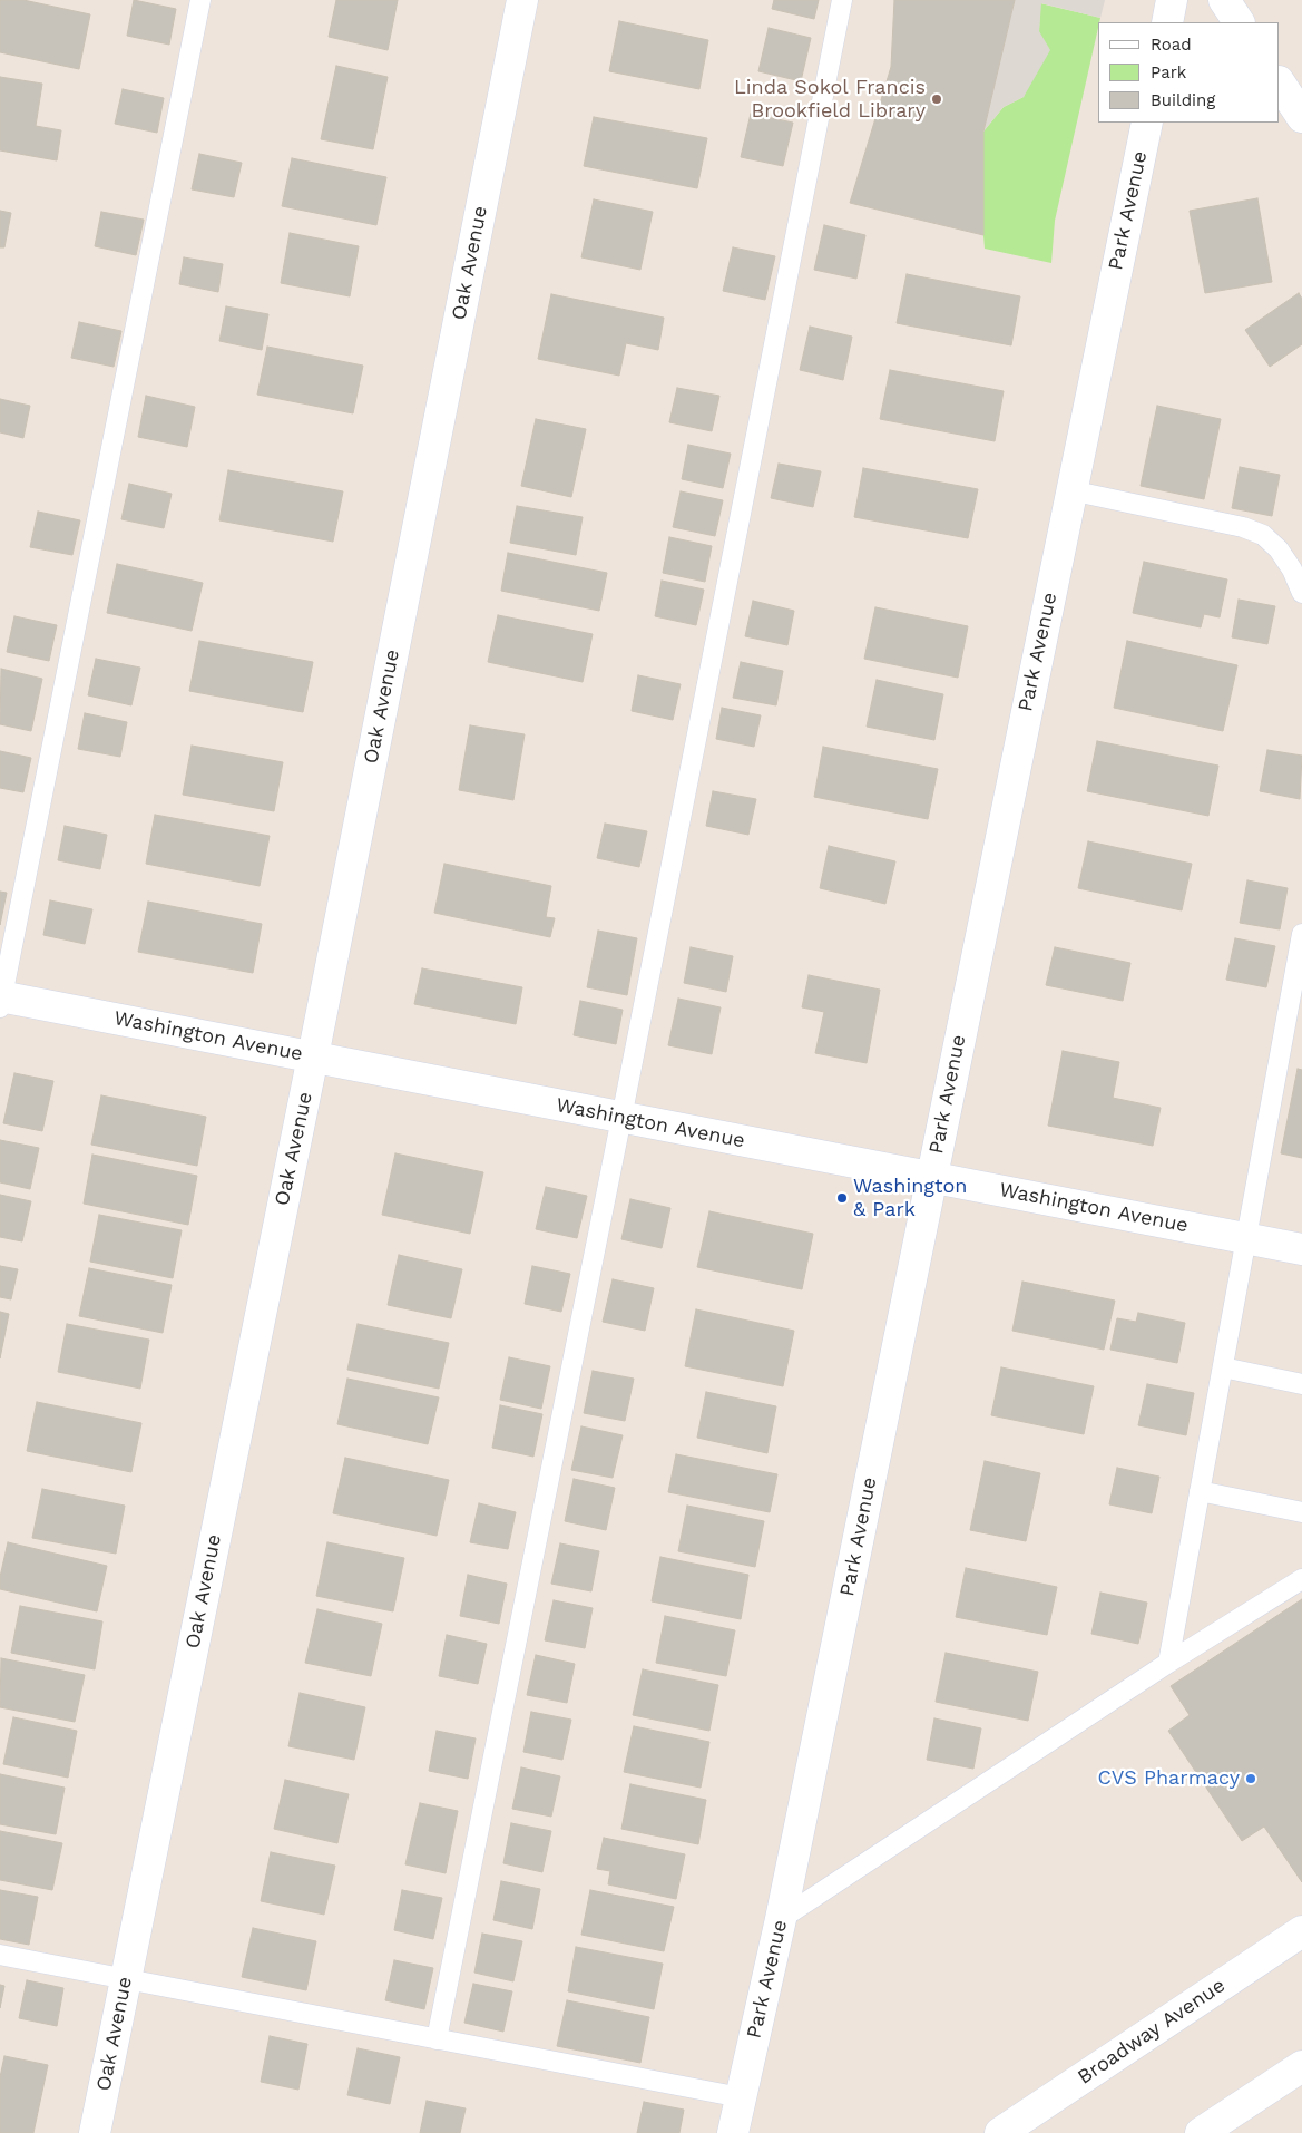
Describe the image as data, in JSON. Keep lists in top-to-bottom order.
{
  "streets": {
    "street": [
      "Park Avenue",
      "Oak Avenue",
      "Washington Avenue",
      "Broadway Avenue"
    ]
  },
  "crossings": [
    ["Park Avenue", "Washington Avenue"],
    ["Oak Avenue", "Washington Avenue"]
  ],
  "places": ["Linda Sokol Francis Brookfield Library", "Washington & Park", "CVS Pharmacy"],
  "legend": ["Road", "Park", "Building"]
}
